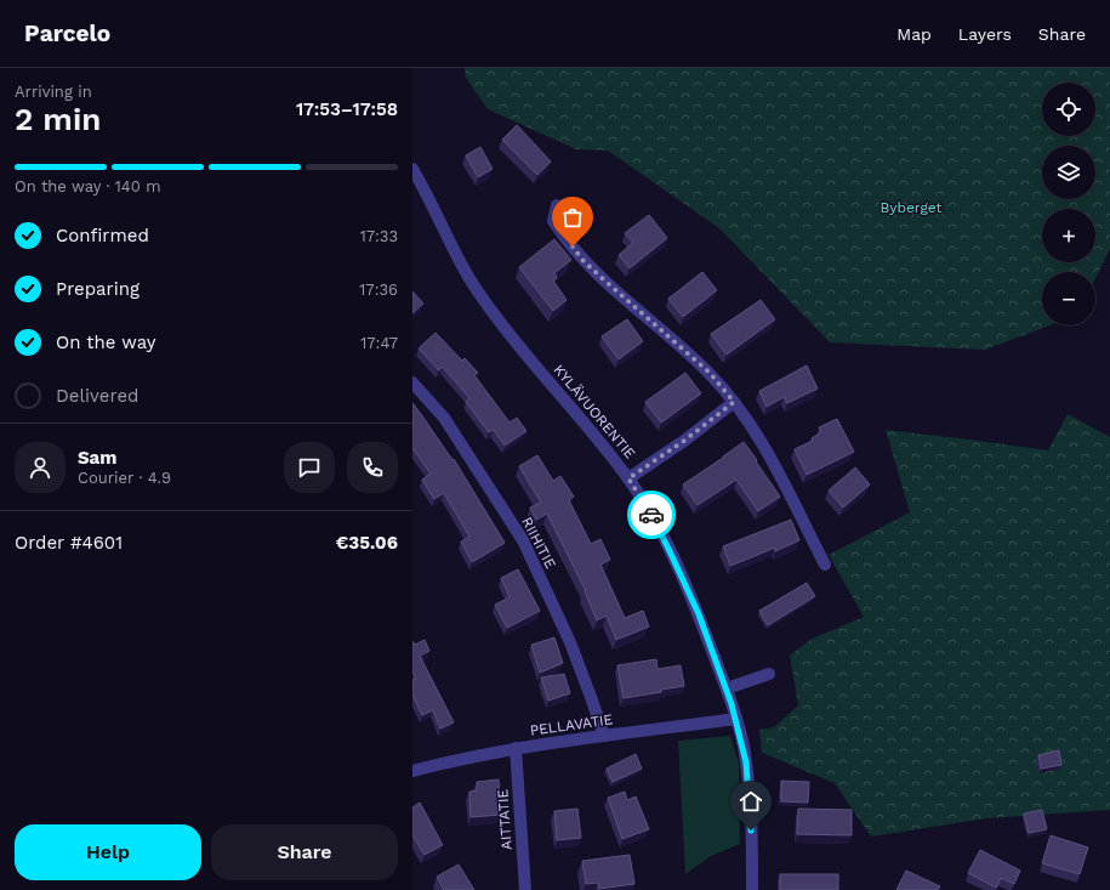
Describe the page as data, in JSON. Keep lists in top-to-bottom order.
{
  "streets": {
    "street": [
      "KYLÄVUORENTIE",
      "RIIHITIE",
      "PELLAVATIE",
      "AITTATIE"
    ]
  },
  "crossings": [
    ["KYLÄVUORENTIE", "PELLAVATIE"],
    ["RIIHITIE", "PELLAVATIE"],
    ["PELLAVATIE", "AITTATIE"]
  ],
  "parks": ["Byberget"],
  "page": {
    "header": "Parcelo",
    "nav": ["Map", "Layers", "Share"],
    "heading": ["2 min", "Arriving in", "17:53–17:58"],
    "panel": [
      "Sam",
      "Courier · 4.9",
      "Order #4601",
      "€35.06"
    ],
    "map_buttons": ["+", "−"],
    "bar": "On the way · 140 m",
    "list": [
      ["Confirmed", "17:33"],
      ["Preparing", "17:36"],
      ["On the way", "17:47"],
      "Delivered"
    ],
    "buttons": ["Help", "Share"]
  }
}
